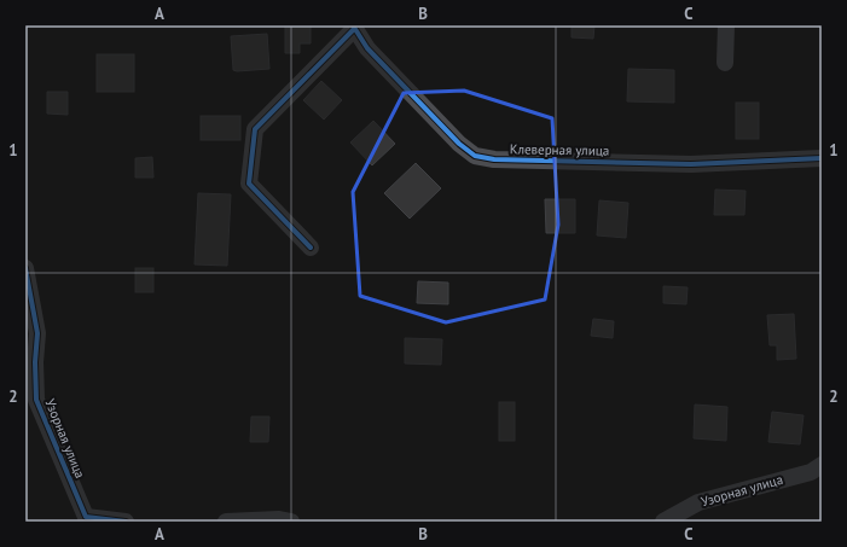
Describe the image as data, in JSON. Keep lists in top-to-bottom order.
{
  "streets": {
    "street": ["Клеверная улица", "Узорная улица"]
  },
  "grid": {
    "columns": ["A", "B", "C"],
    "rows": ["1", "2"]
  }
}
